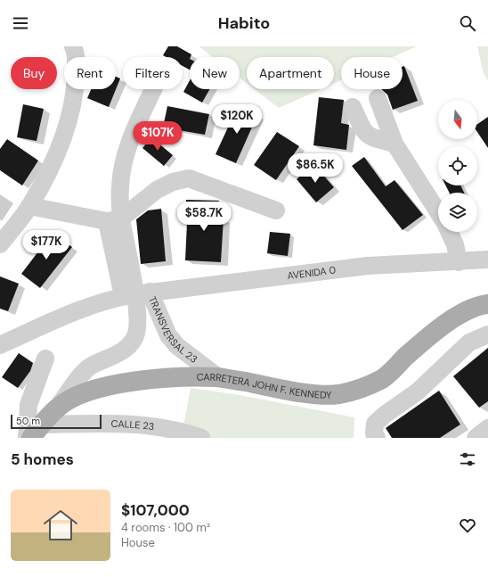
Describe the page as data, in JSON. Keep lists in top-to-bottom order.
{
  "streets": {
    "main road": ["CARRETERA JOHN F. KENNEDY"],
    "street": ["AVENIDA 0", "TRANSVERSAL 23", "CALLE 23"]
  },
  "crossings": [
    ["AVENIDA 0", "TRANSVERSAL 23"],
    ["TRANSVERSAL 23", "CARRETERA JOHN F. KENNEDY"],
    ["CARRETERA JOHN F. KENNEDY", "CALLE 23"]
  ],
  "scale_bar": "50 m",
  "north": "bottom",
  "page": {
    "header": "Habito",
    "chip": [
      "Buy",
      "Rent",
      "Filters",
      "New",
      "Apartment",
      "House"
    ],
    "price": [
      "$120K",
      "$107K",
      "$86.5K",
      "$58.7K",
      "$177K"
    ],
    "scale": "50 m",
    "heading": "5 homes",
    "list": [
      {
        "name": "$107,000",
        "note": "4 rooms · 100 m² · House"
      }
    ]
  }
}
